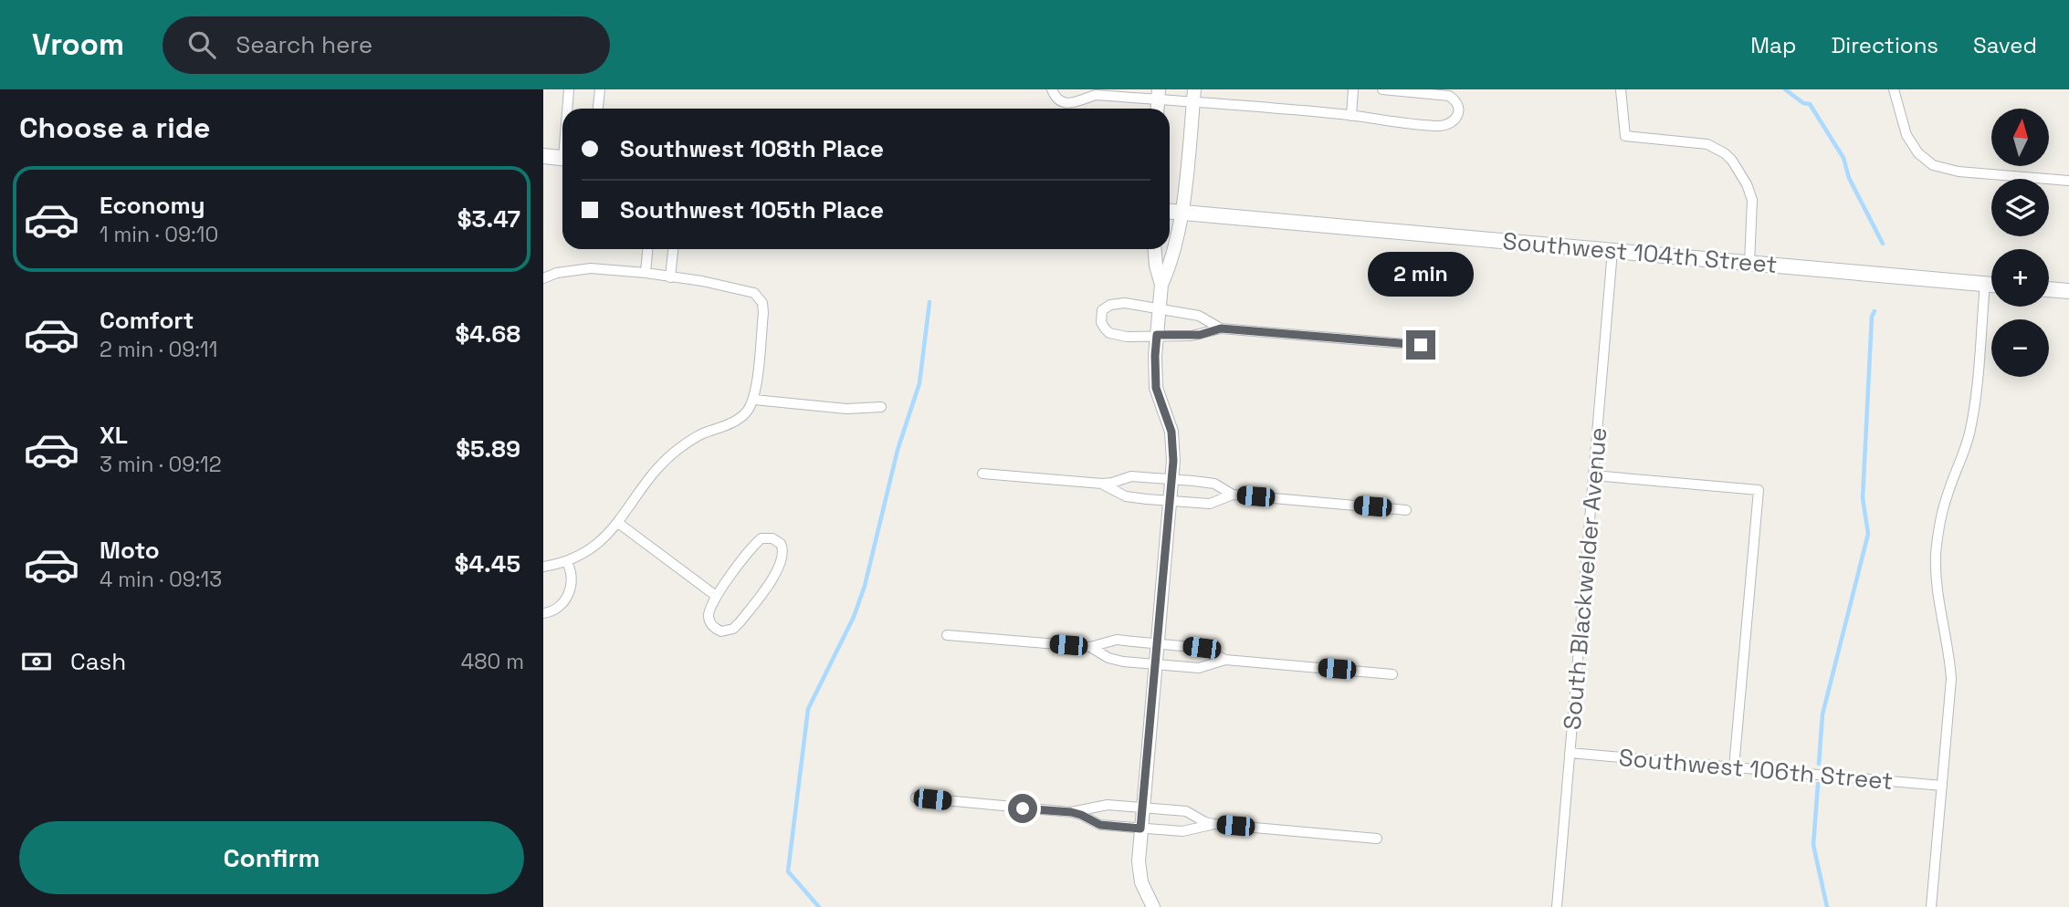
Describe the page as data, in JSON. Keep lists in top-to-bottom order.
{
  "streets": {
    "main road": ["Southwest 104th Street"],
    "street": ["South Blackwelder Avenue", "Southwest 106th Street"]
  },
  "crossings": [
    ["Southwest 104th Street", "South Blackwelder Avenue"],
    ["South Blackwelder Avenue", "Southwest 106th Street"]
  ],
  "north": "top",
  "page": {
    "header": "Vroom",
    "search": "Search here",
    "nav": ["Map", "Directions", "Saved"],
    "heading": "Choose a ride",
    "map_buttons": ["+", "−"],
    "banner": ["Southwest 108th Place", "Southwest 105th Place"],
    "list": [
      {
        "name": "Economy",
        "note": "1 min · 09:10",
        "value": "$3.47"
      },
      {
        "name": "Comfort",
        "note": "2 min · 09:11",
        "value": "$4.68"
      },
      {
        "name": "XL",
        "note": "3 min · 09:12",
        "value": "$5.89"
      },
      {
        "name": "Moto",
        "note": "4 min · 09:13",
        "value": "$4.45"
      }
    ],
    "bubble": "2 min",
    "pay": ["Cash", "480 m"],
    "buttons": "Confirm"
  }
}
